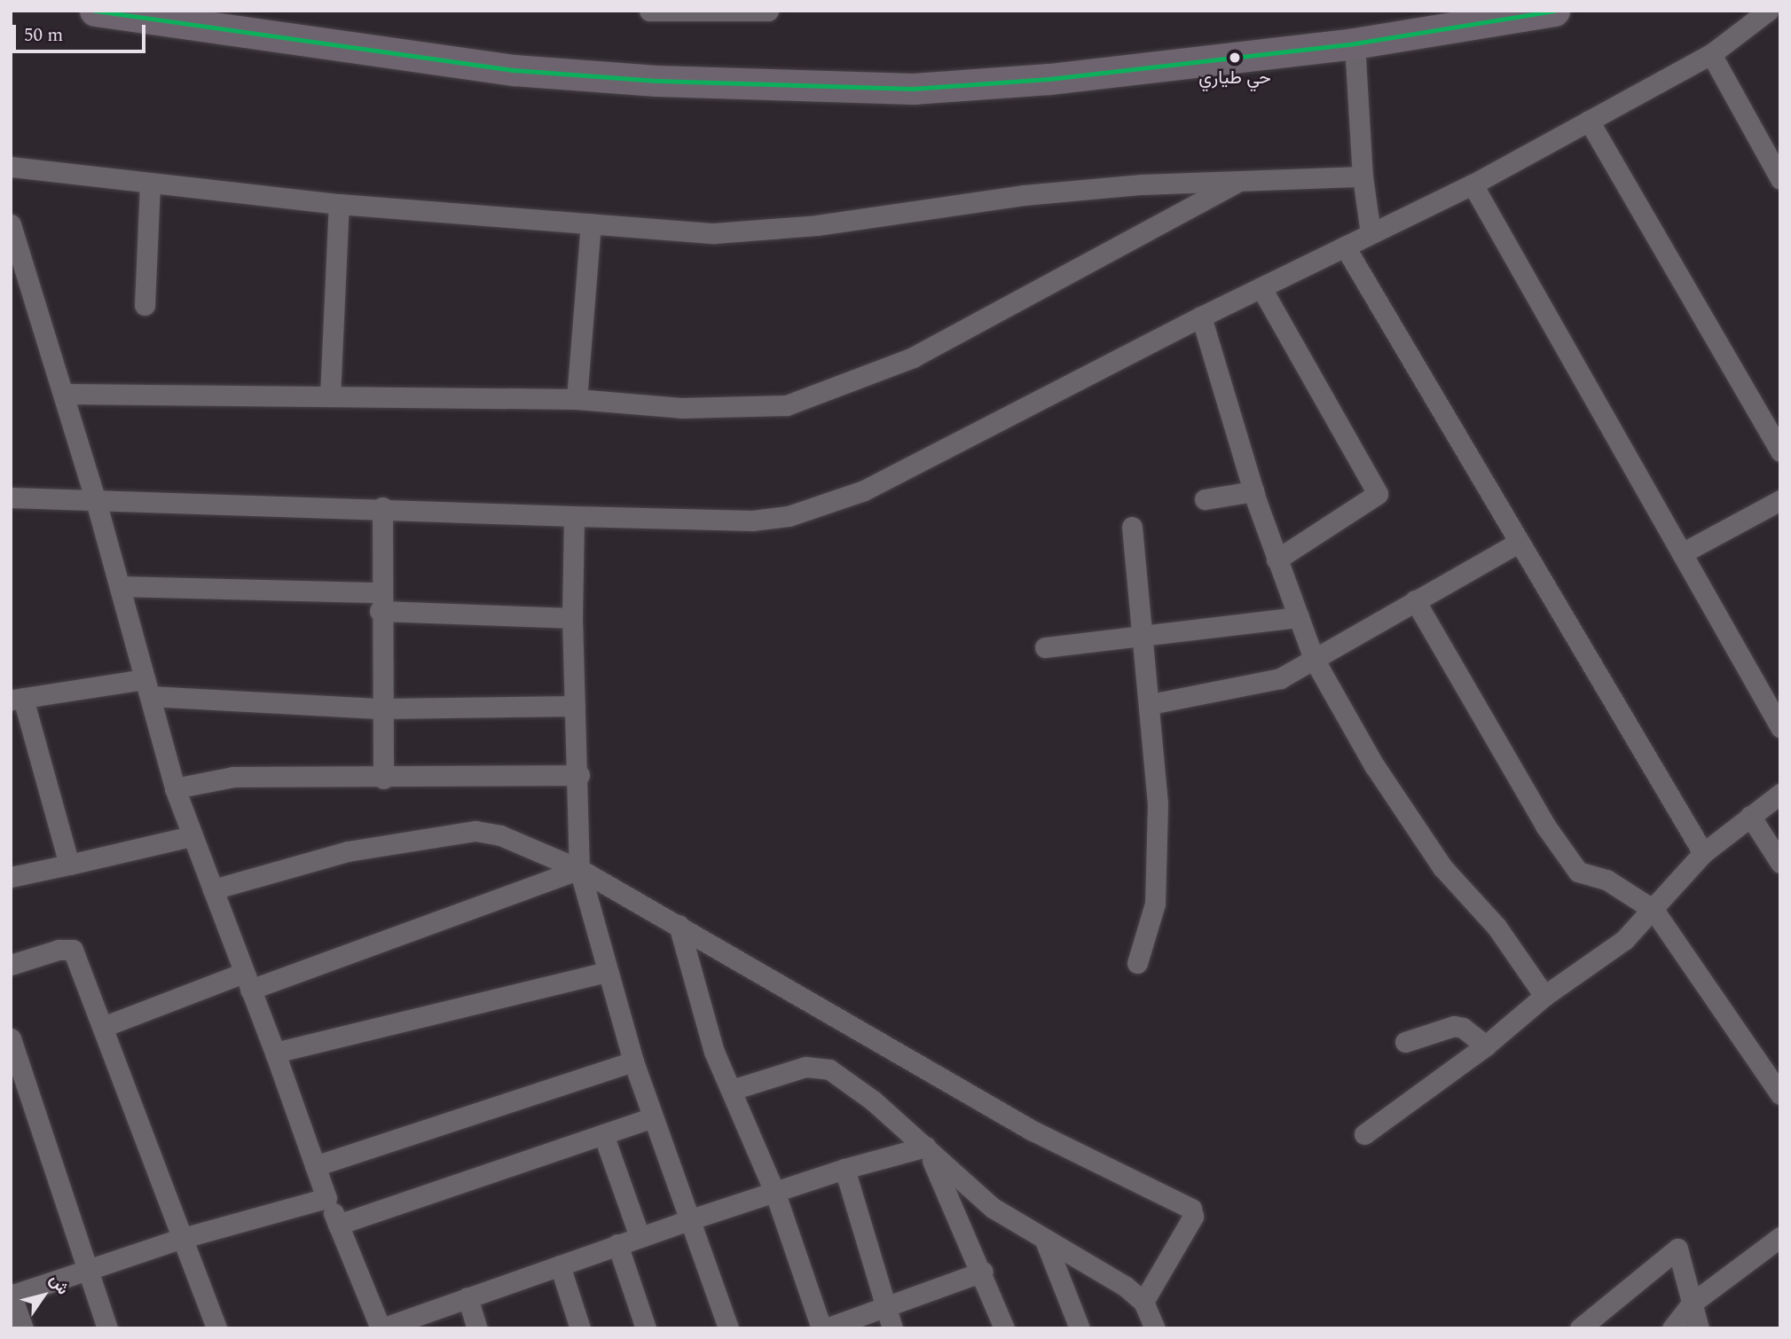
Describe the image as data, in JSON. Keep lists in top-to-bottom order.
{
  "places": ["حي طياري"],
  "scale_bar": "50 m",
  "north": "top right"
}
